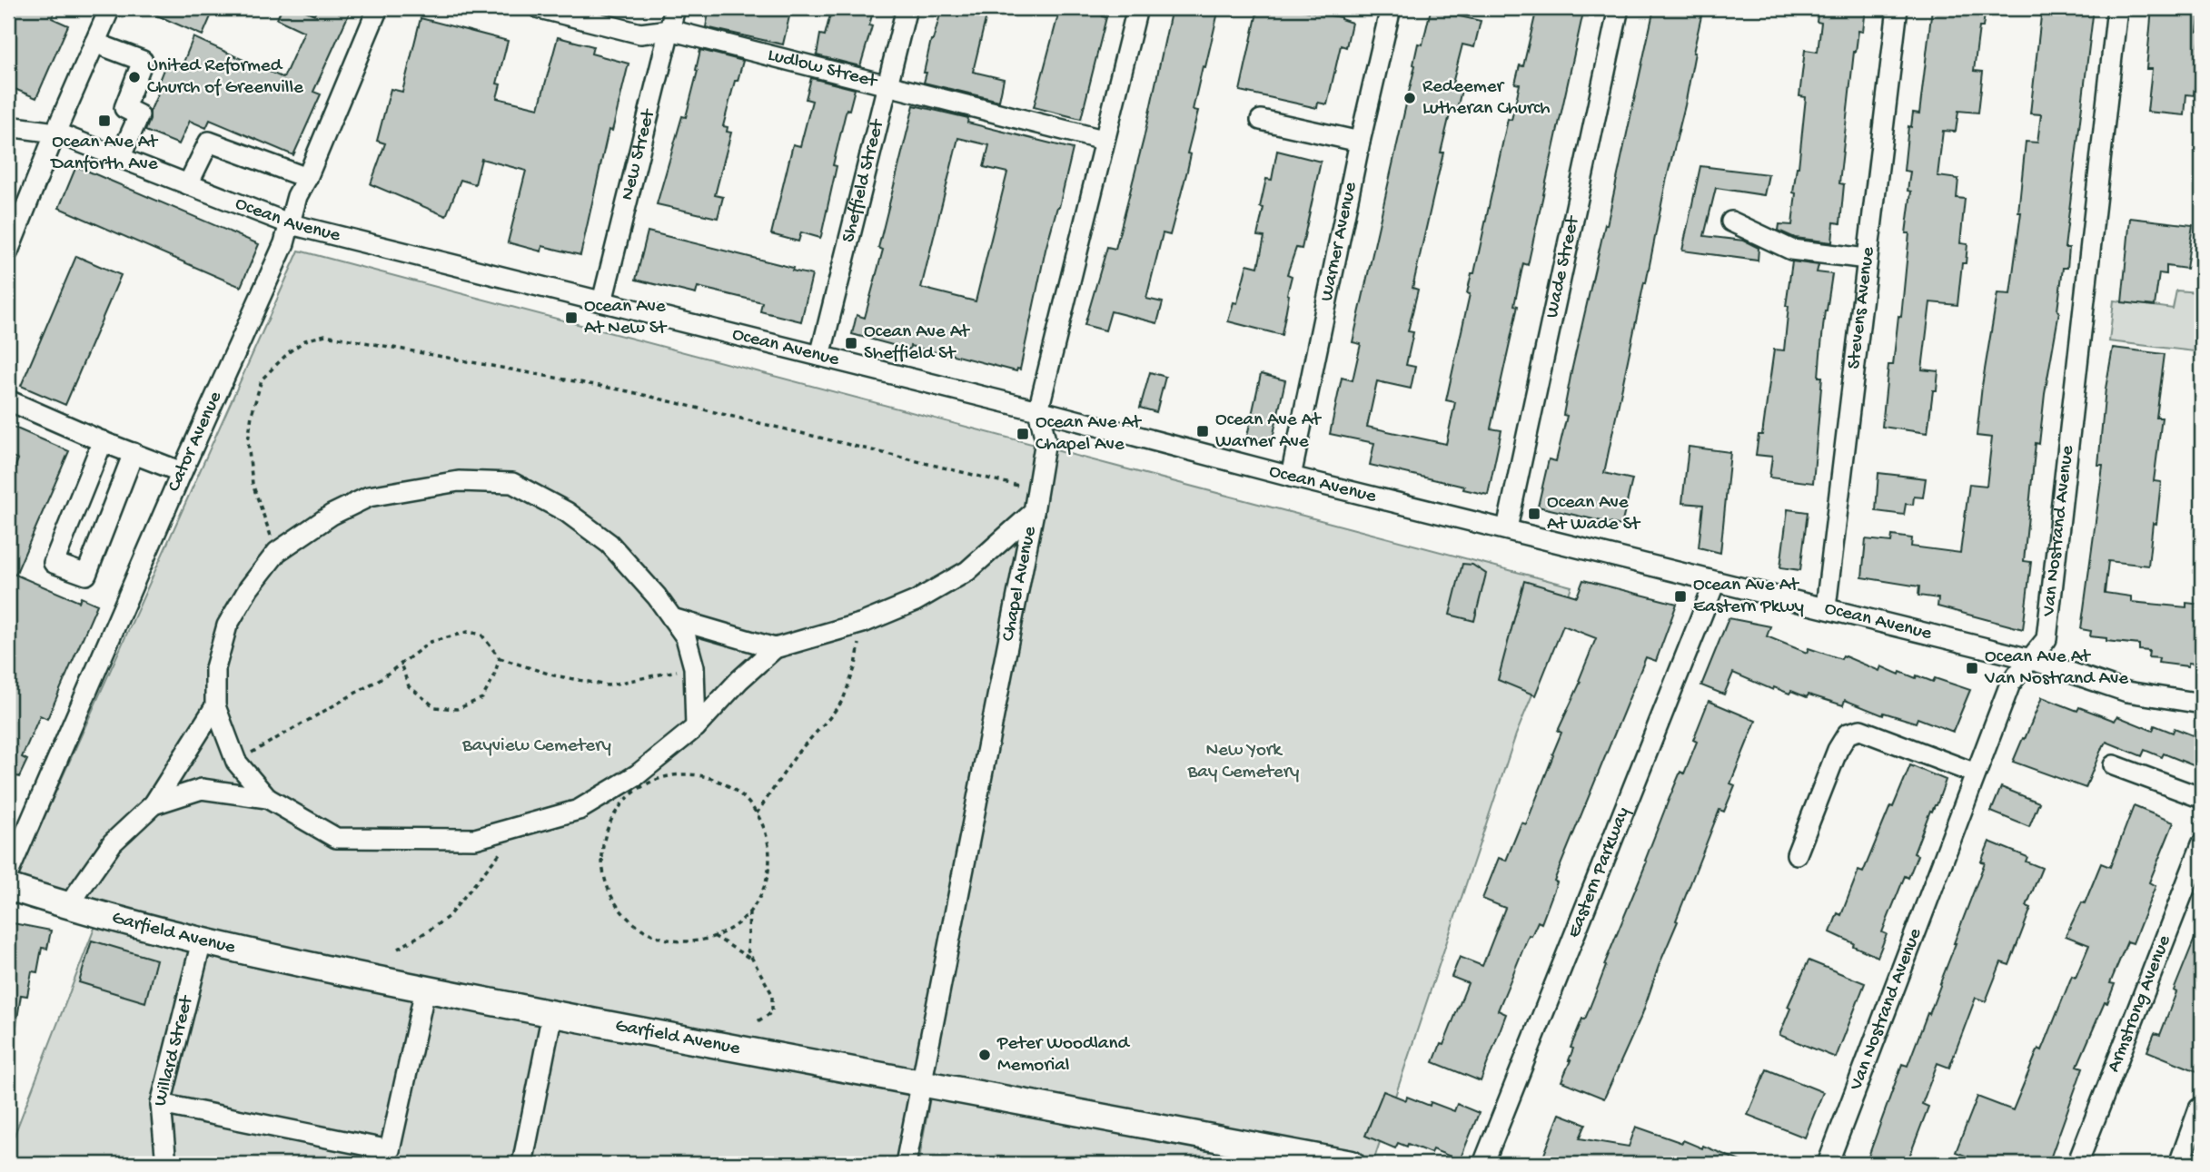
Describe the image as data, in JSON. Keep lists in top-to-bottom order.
{
  "streets": {
    "main road": ["Garfield Avenue"],
    "street": [
      "Ludlow Street",
      "New Street",
      "Sheffield Street",
      "Ocean Avenue",
      "Warner Avenue",
      "Wade Street",
      "Stevens Avenue",
      "Cator Avenue",
      "Van Nostrand Avenue",
      "Chapel Avenue",
      "Eastern Parkway",
      "Armstrong Avenue",
      "Willard Street"
    ]
  },
  "crossings": [
    ["Ludlow Street", "New Street"],
    ["Ludlow Street", "Sheffield Street"],
    ["Ludlow Street", "Chapel Avenue"],
    ["New Street", "Ocean Avenue"],
    ["Sheffield Street", "Ocean Avenue"],
    ["Ocean Avenue", "Warner Avenue"],
    ["Ocean Avenue", "Wade Street"],
    ["Ocean Avenue", "Stevens Avenue"],
    ["Ocean Avenue", "Cator Avenue"],
    ["Ocean Avenue", "Van Nostrand Avenue"],
    ["Ocean Avenue", "Chapel Avenue"],
    ["Ocean Avenue", "Eastern Parkway"],
    ["Chapel Avenue", "Garfield Avenue"],
    ["Garfield Avenue", "Willard Street"]
  ],
  "parks": ["Bayview Cemetery", "New York Bay Cemetery"],
  "places": {
    "other": ["United Reformed Church of Greenville", "Redeemer Lutheran Church", "Peter Woodland Memorial"],
    "transit": [
      "Ocean Ave At Danforth Ave",
      "Ocean Ave At New St",
      "Ocean Ave At Sheffield St",
      "Ocean Ave At Warner Ave",
      "Ocean Ave At Chapel Ave",
      "Ocean Ave At Wade St",
      "Ocean Ave At Eastern Pkwy",
      "Ocean Ave At Van Nostrand Ave"
    ]
  }
}
